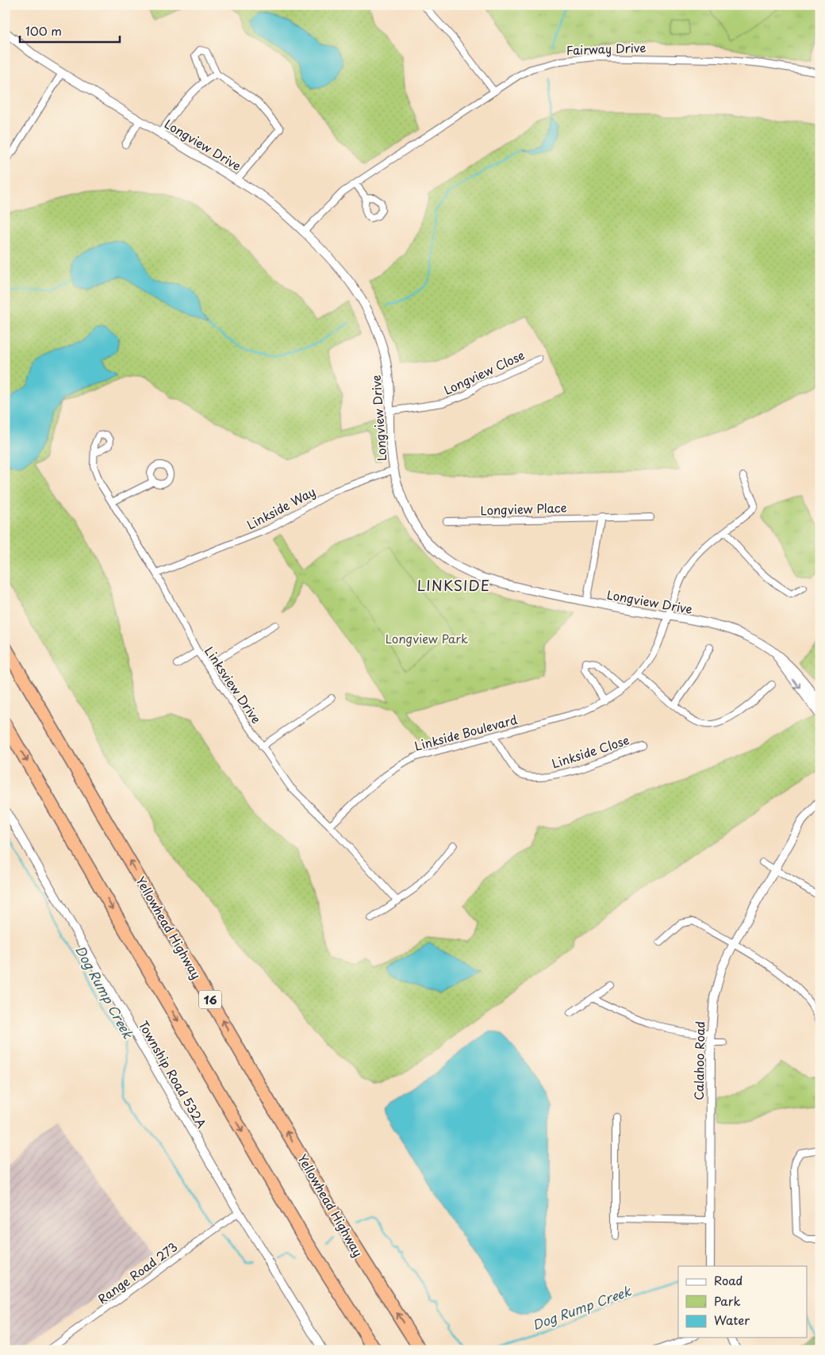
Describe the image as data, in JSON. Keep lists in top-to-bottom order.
{
  "streets": {
    "highway": ["Yellowhead Highway", "16"],
    "street": [
      "Fairway Drive",
      "Longview Drive",
      "Longview Close",
      "Linkside Way",
      "Longview Place",
      "Linksview Drive",
      "Linkside Boulevard",
      "Linkside Close",
      "Calahoo Road",
      "Township Road 532A",
      "Range Road 273"
    ]
  },
  "crossings": [
    ["Fairway Drive", "Longview Drive"],
    ["Longview Drive", "Longview Close"],
    ["Longview Drive", "Linkside Way"],
    ["Longview Drive", "Linkside Boulevard"],
    ["Linkside Way", "Linksview Drive"],
    ["Linksview Drive", "Linkside Boulevard"],
    ["Linkside Boulevard", "Linkside Close"],
    ["Township Road 532A", "Range Road 273"]
  ],
  "districts": ["LINKSIDE"],
  "water": ["Dog Rump Creek"],
  "parks": ["Longview Park"],
  "legend": ["Road", "Park", "Water"],
  "scale_bar": "100 m"
}
